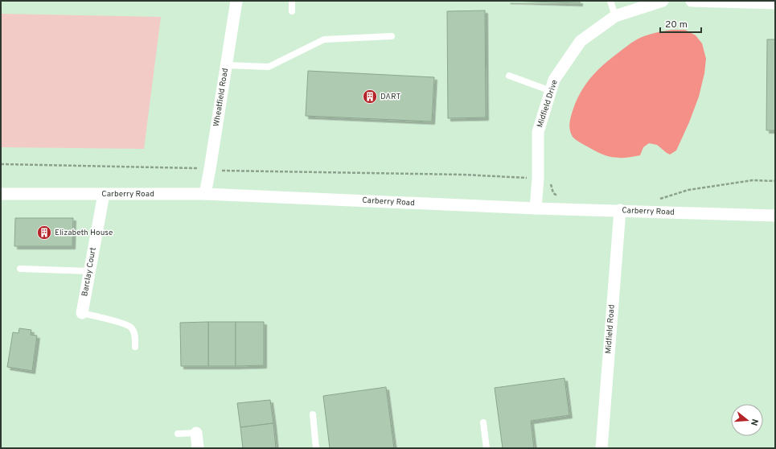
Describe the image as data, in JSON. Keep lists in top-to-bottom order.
{
  "streets": {
    "street": [
      "Wheatfield Road",
      "Midfield Drive",
      "Carberry Road",
      "Barclay Court",
      "Midfield Road"
    ]
  },
  "crossings": [
    ["Wheatfield Road", "Carberry Road"],
    ["Midfield Drive", "Carberry Road"],
    ["Carberry Road", "Barclay Court"],
    ["Carberry Road", "Midfield Road"]
  ],
  "places": {
    "building": ["DART", "Elizabeth House"]
  },
  "scale_bar": "20 m",
  "north": "right"
}
